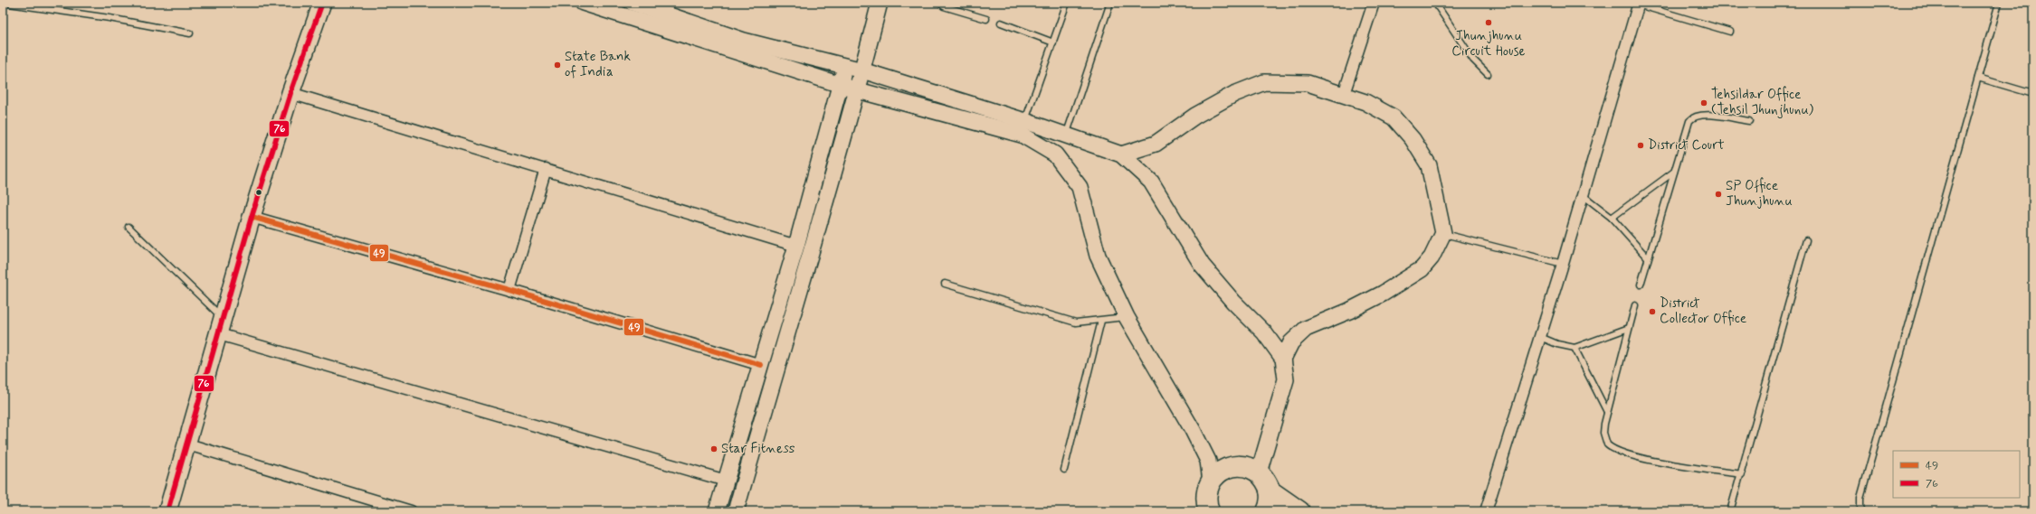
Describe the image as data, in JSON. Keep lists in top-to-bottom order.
{
  "places": [
    "Jhunjhunu Circuit House",
    "State Bank of India",
    "Tehsildar Office (Tehsil Jhunjhunu)",
    "District Court",
    "SP Office Jhunjhunu",
    "District Collector Office",
    "Star Fitness"
  ],
  "lines": ["transit line 76", "transit line 49"],
  "legend": ["49", "76"]
}
